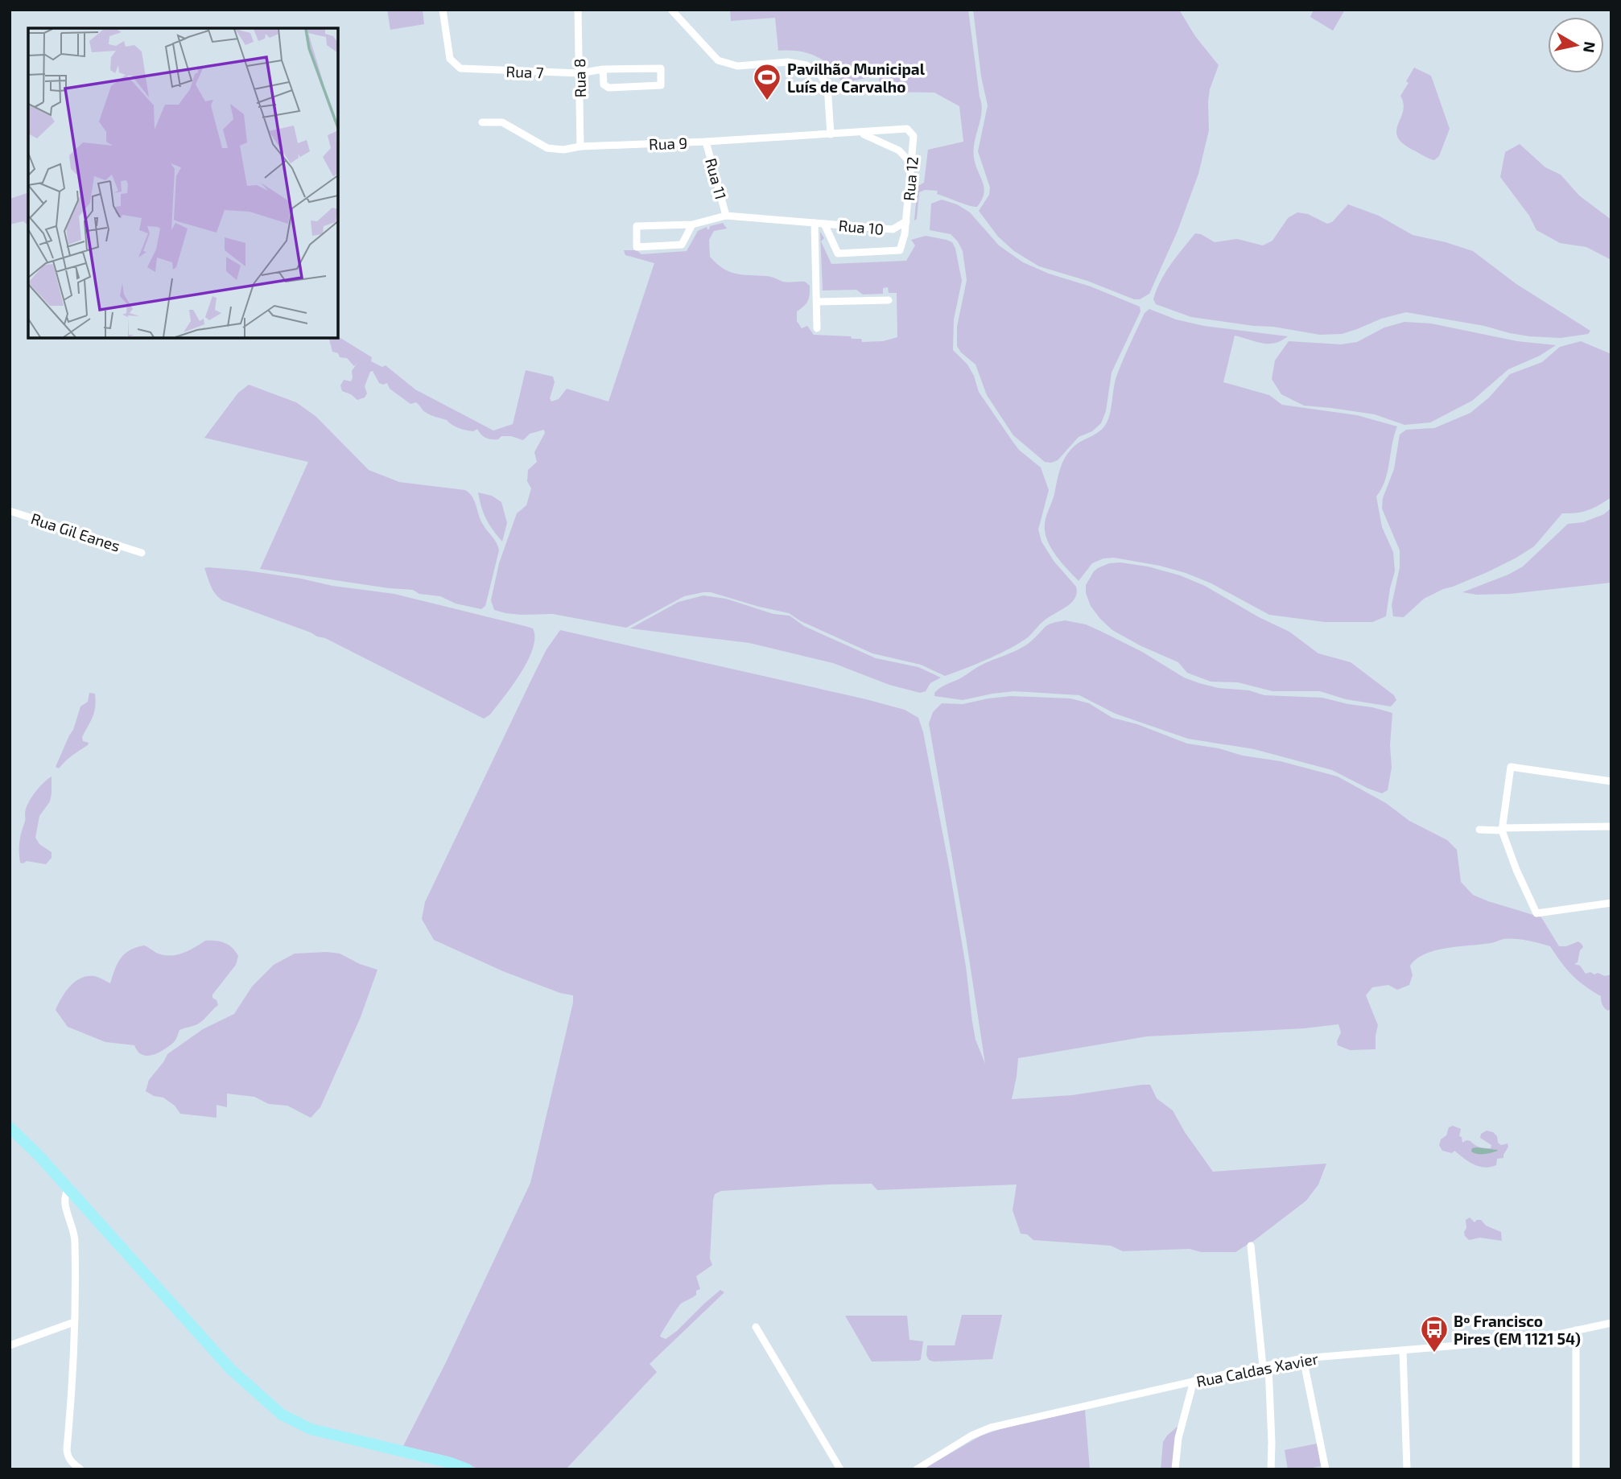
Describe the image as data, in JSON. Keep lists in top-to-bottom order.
{
  "streets": {
    "street": [
      "Rua 7",
      "Rua 8",
      "Rua 9",
      "Rua 11",
      "Rua 12",
      "Rua 10",
      "Rua Gil Eanes",
      "Rua Caldas Xavier"
    ]
  },
  "crossings": [
    ["Rua 7", "Rua 8"],
    ["Rua 8", "Rua 9"],
    ["Rua 9", "Rua 11"],
    ["Rua 9", "Rua 12"],
    ["Rua 11", "Rua 10"],
    ["Rua 12", "Rua 10"]
  ],
  "places": {
    "sports": ["Pavilhão Municipal Luís de Carvalho"],
    "bus stop": ["Bº Francisco Pires (EM 1121 54)"]
  },
  "north": "right"
}
